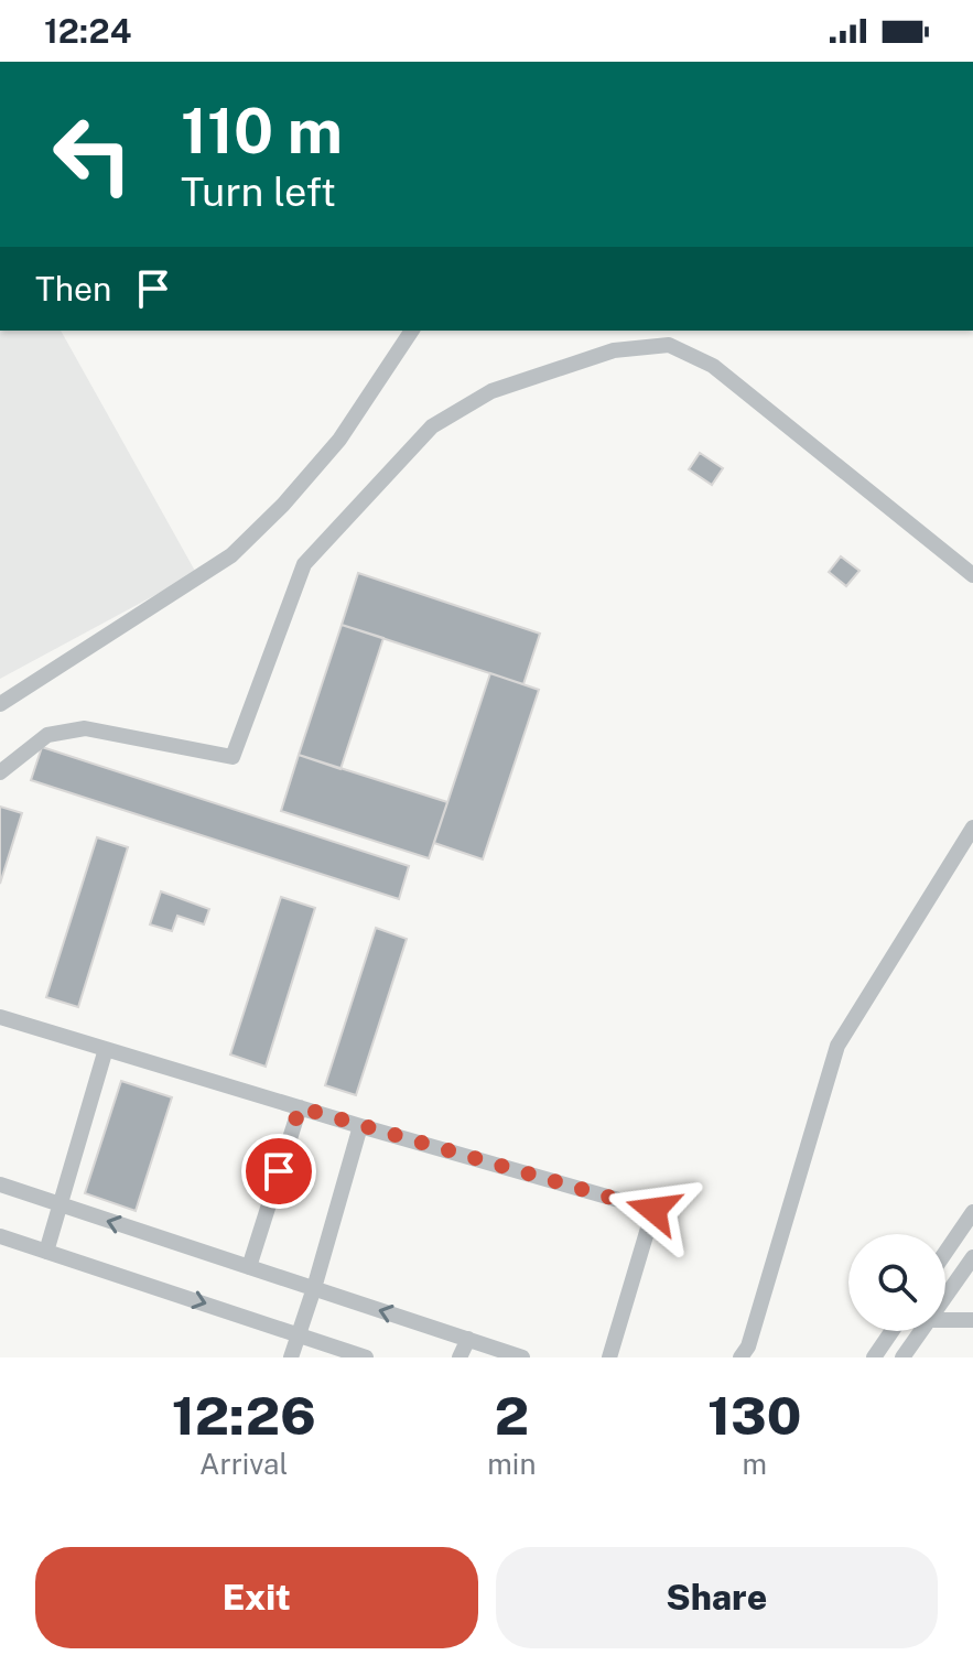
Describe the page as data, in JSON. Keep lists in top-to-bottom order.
{
  "page": {
    "status": "12:24",
    "turn": ["110 m", "Turn left"],
    "then": "Then",
    "eta": [
      "12:26",
      "Arrival",
      "2",
      "min",
      "130",
      "m"
    ],
    "buttons": ["Exit", "Share"]
  }
}
